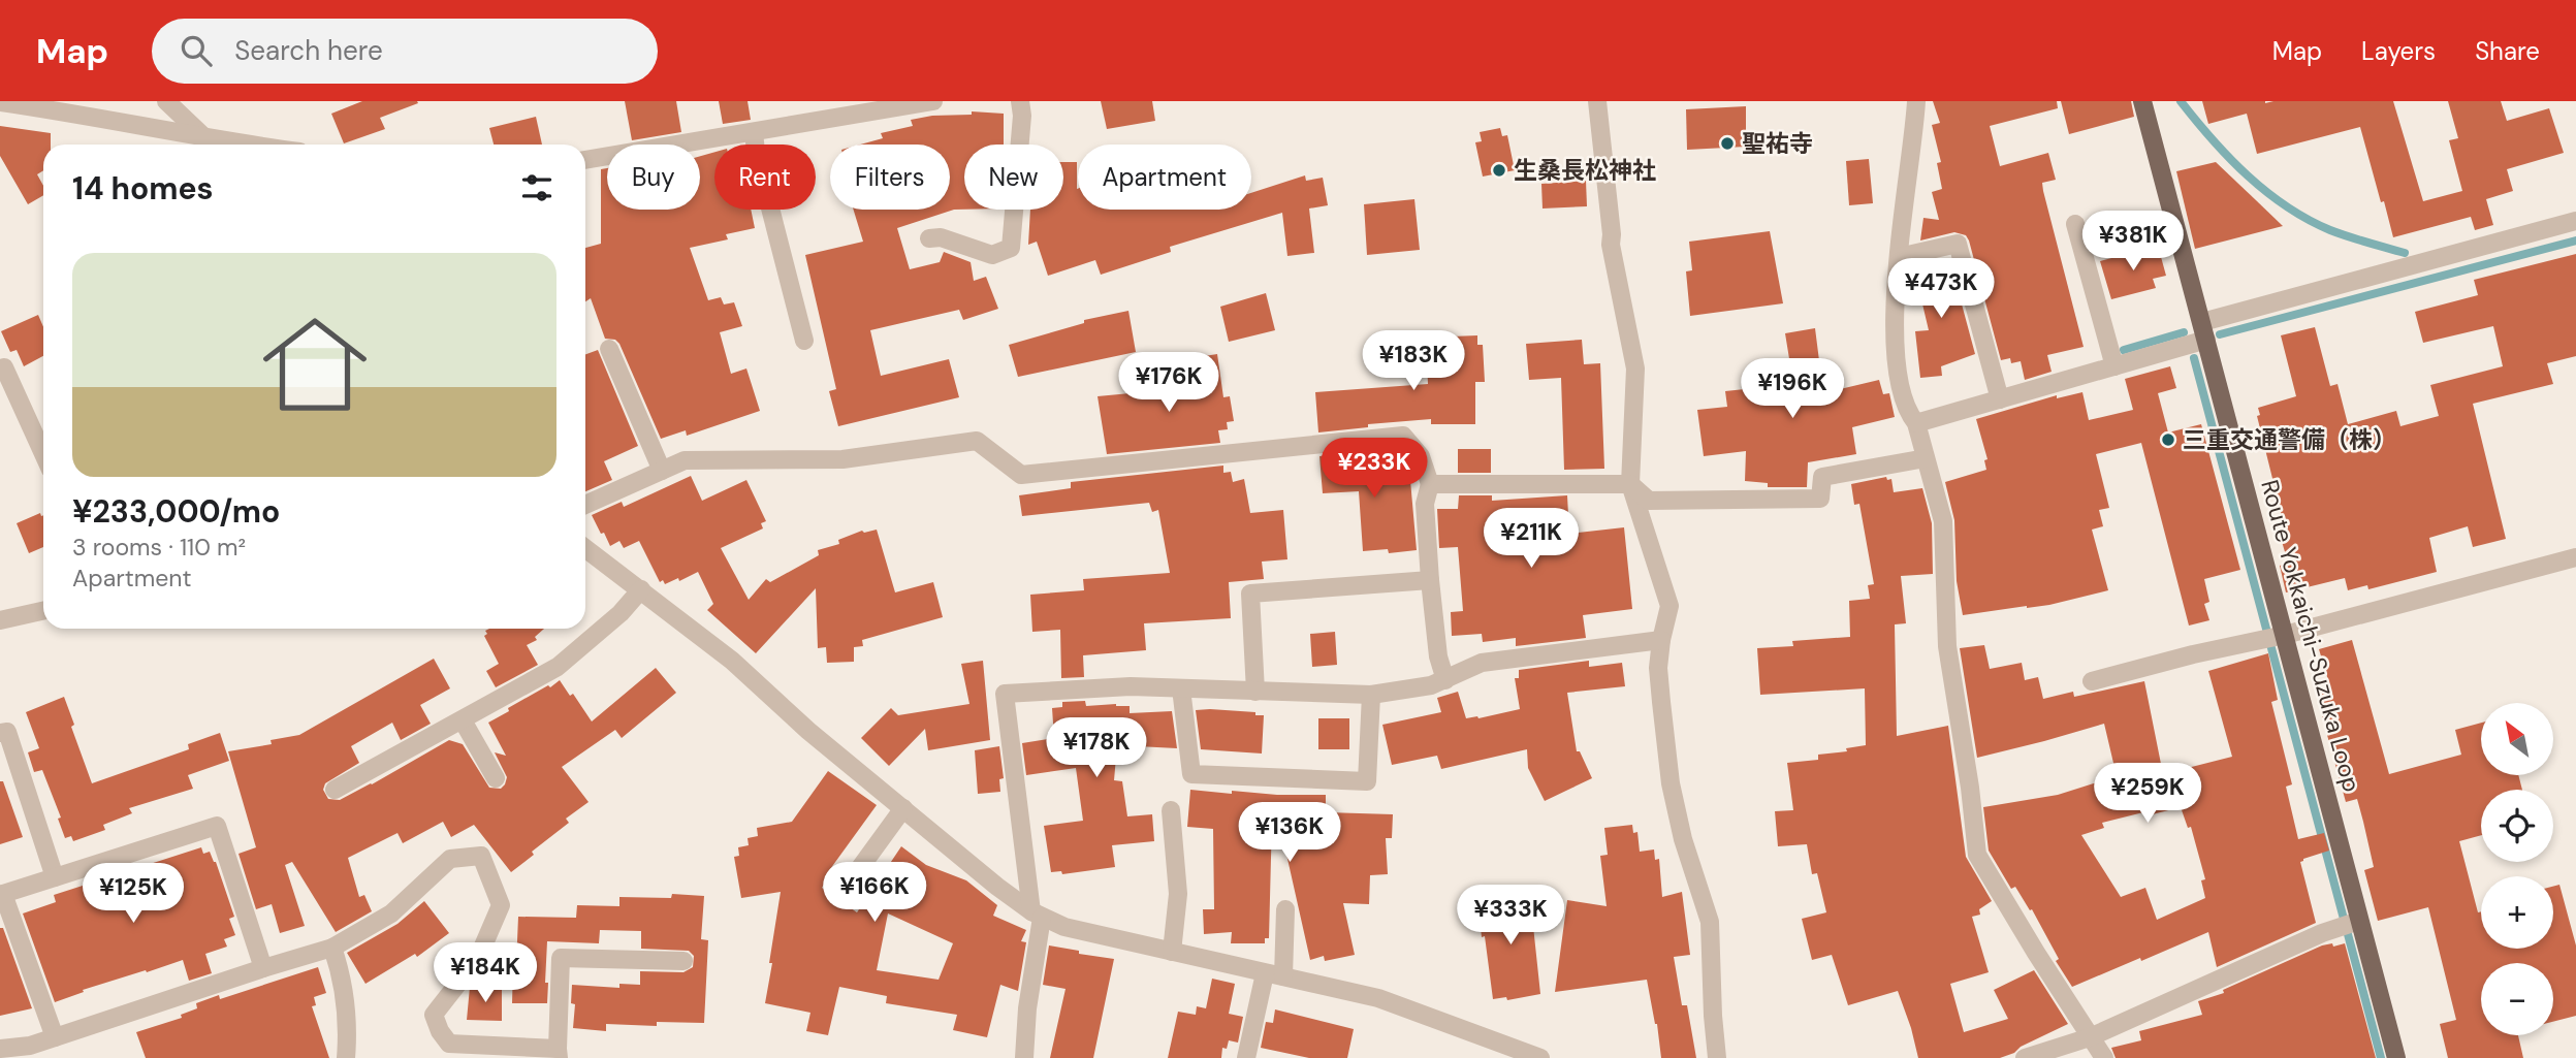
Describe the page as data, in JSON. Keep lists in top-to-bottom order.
{
  "streets": {
    "main road": ["Route Yokkaichi-Suzuka Loop"]
  },
  "places": ["聖祐寺", "生桑長松神社", "三重交通警備（株）"],
  "north": "top left",
  "page": {
    "header": "Map",
    "search": "Search here",
    "nav": ["Map", "Layers", "Share"],
    "chip": [
      "Buy",
      "Rent",
      "Filters",
      "New",
      "Apartment"
    ],
    "heading": "14 homes",
    "price": [
      "¥381K",
      "¥473K",
      "¥183K",
      "¥176K",
      "¥196K",
      "¥233K",
      "¥211K",
      "¥178K",
      "¥259K",
      "¥136K",
      "¥166K",
      "¥125K",
      "¥333K",
      "¥184K"
    ],
    "list": [
      {
        "name": "¥233,000/mo",
        "note": "3 rooms · 110 m² · Apartment"
      }
    ],
    "map_buttons": ["+", "−"]
  }
}
